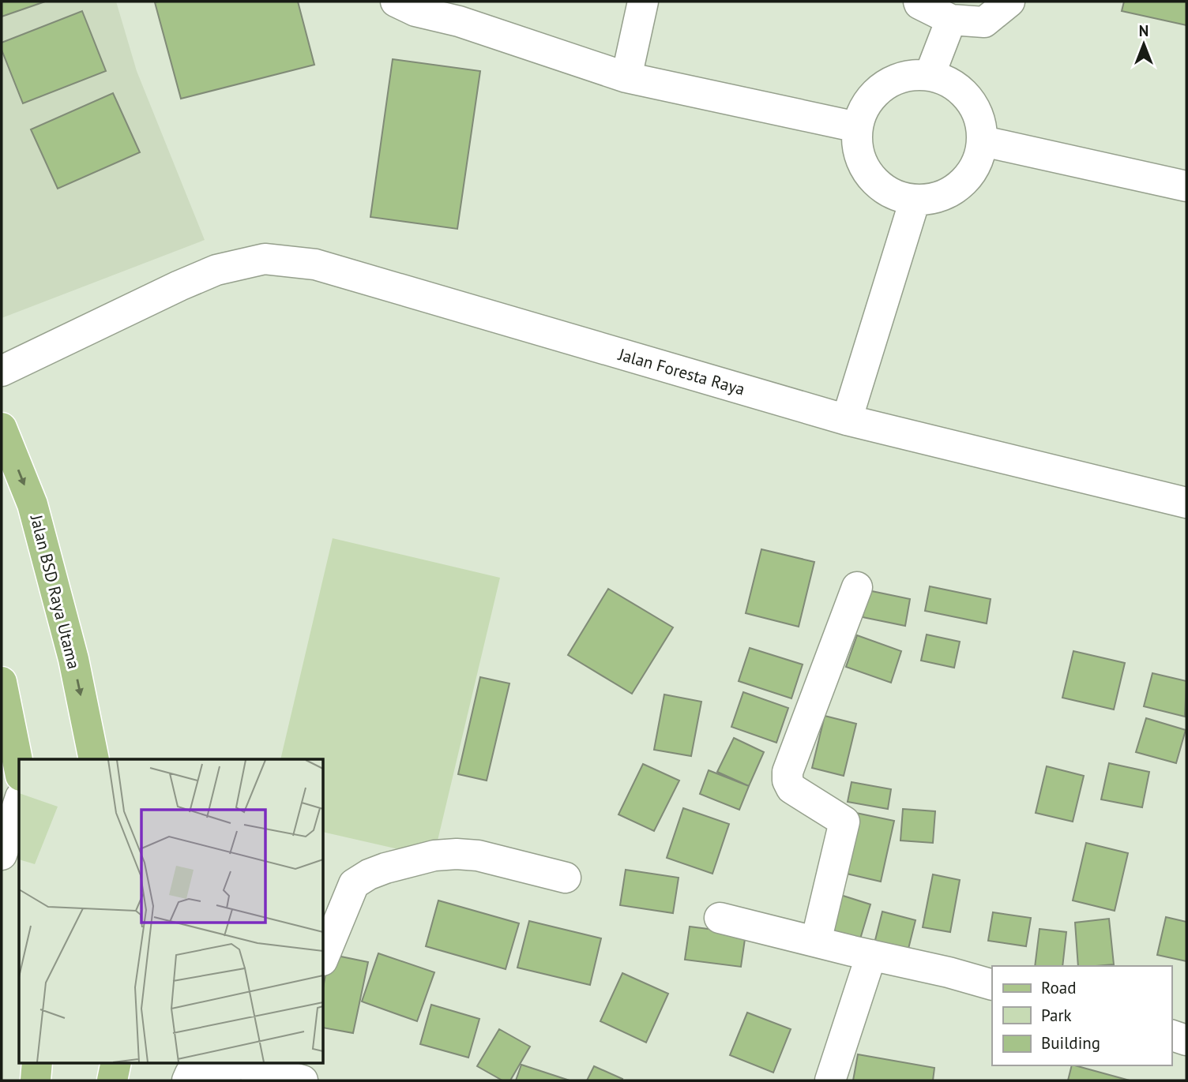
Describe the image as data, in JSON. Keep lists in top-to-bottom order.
{
  "streets": {
    "main road": ["Jalan BSD Raya Utama"],
    "street": ["Jalan Foresta Raya"]
  },
  "one_way": ["Jalan BSD Raya Utama"],
  "legend": ["Road", "Park", "Building"],
  "north": "top"
}
